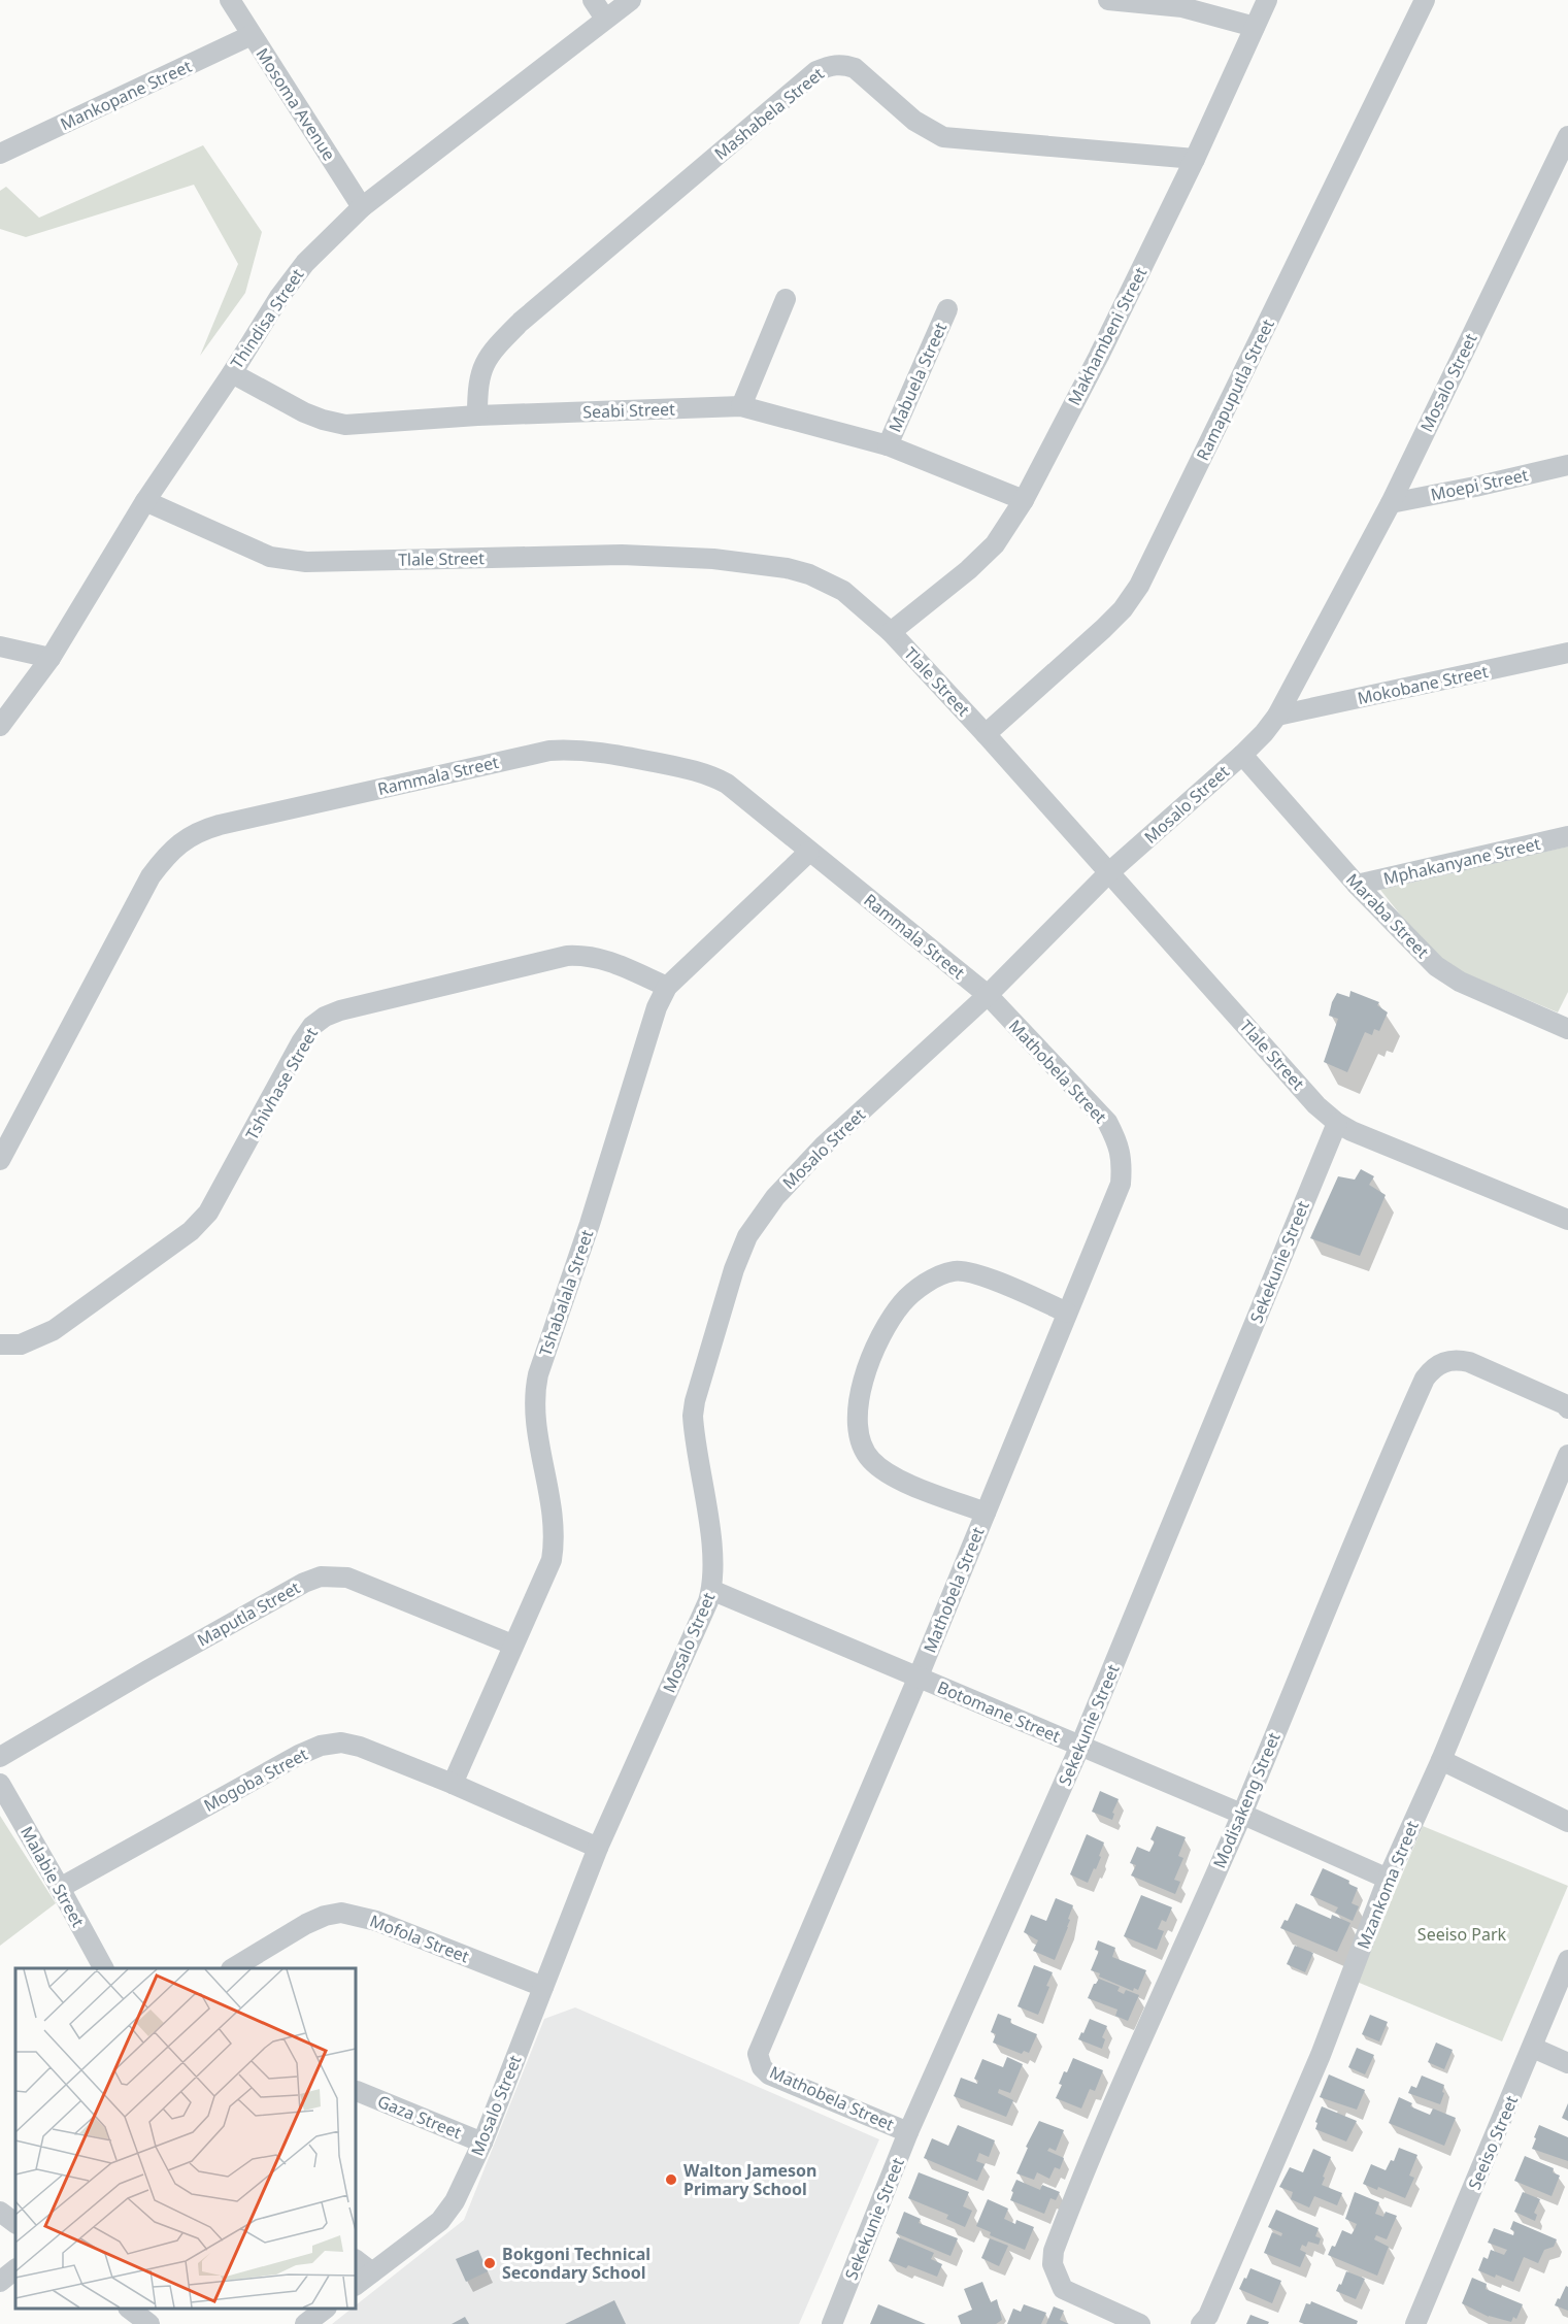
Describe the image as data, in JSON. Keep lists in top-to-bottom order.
{
  "streets": {
    "street": [
      "Mankopane Street",
      "Mosoma Avenue",
      "Mashabela Street",
      "Thindisa Street",
      "Makhambeni Street",
      "Mabuela Street",
      "Mosalo Street",
      "Ramapuputla Street",
      "Seabi Street",
      "Moepi Street",
      "Tlale Street",
      "Mokobane Street",
      "Rammala Street",
      "Mphakanyane Street",
      "Maraba Street",
      "Mathobela Street",
      "Tshivhase Street",
      "Sekekunie Street",
      "Tshabalala Street",
      "Maputla Street",
      "Botomane Street",
      "Mogoba Street",
      "Modisakeng Street",
      "Malabie Street",
      "Mzankoma Street",
      "Mofola Street",
      "Gaza Street",
      "Seeiso Street"
    ]
  },
  "crossings": [
    ["Mankopane Street", "Mosoma Avenue"],
    ["Mosoma Avenue", "Thindisa Street"],
    ["Mashabela Street", "Makhambeni Street"],
    ["Mashabela Street", "Seabi Street"],
    ["Thindisa Street", "Seabi Street"],
    ["Thindisa Street", "Tlale Street"],
    ["Makhambeni Street", "Seabi Street"],
    ["Makhambeni Street", "Tlale Street"],
    ["Mabuela Street", "Seabi Street"],
    ["Mosalo Street", "Moepi Street"],
    ["Mosalo Street", "Tlale Street"],
    ["Mosalo Street", "Mokobane Street"],
    ["Mosalo Street", "Rammala Street"],
    ["Mosalo Street", "Maraba Street"],
    ["Mosalo Street", "Mathobela Street"],
    ["Mosalo Street", "Botomane Street"],
    ["Mosalo Street", "Mogoba Street"],
    ["Mosalo Street", "Mofola Street"],
    ["Mosalo Street", "Gaza Street"],
    ["Ramapuputla Street", "Tlale Street"],
    ["Tlale Street", "Sekekunie Street"],
    ["Rammala Street", "Mathobela Street"],
    ["Rammala Street", "Tshabalala Street"],
    ["Mphakanyane Street", "Maraba Street"],
    ["Mathobela Street", "Sekekunie Street"],
    ["Mathobela Street", "Botomane Street"],
    ["Tshivhase Street", "Tshabalala Street"],
    ["Sekekunie Street", "Botomane Street"],
    ["Tshabalala Street", "Maputla Street"],
    ["Tshabalala Street", "Mogoba Street"],
    ["Botomane Street", "Modisakeng Street"],
    ["Botomane Street", "Mzankoma Street"],
    ["Mogoba Street", "Malabie Street"]
  ],
  "parks": ["Seeiso Park"],
  "places": ["Walton Jameson Primary School", "Bokgoni Technical Secondary School"]
}
